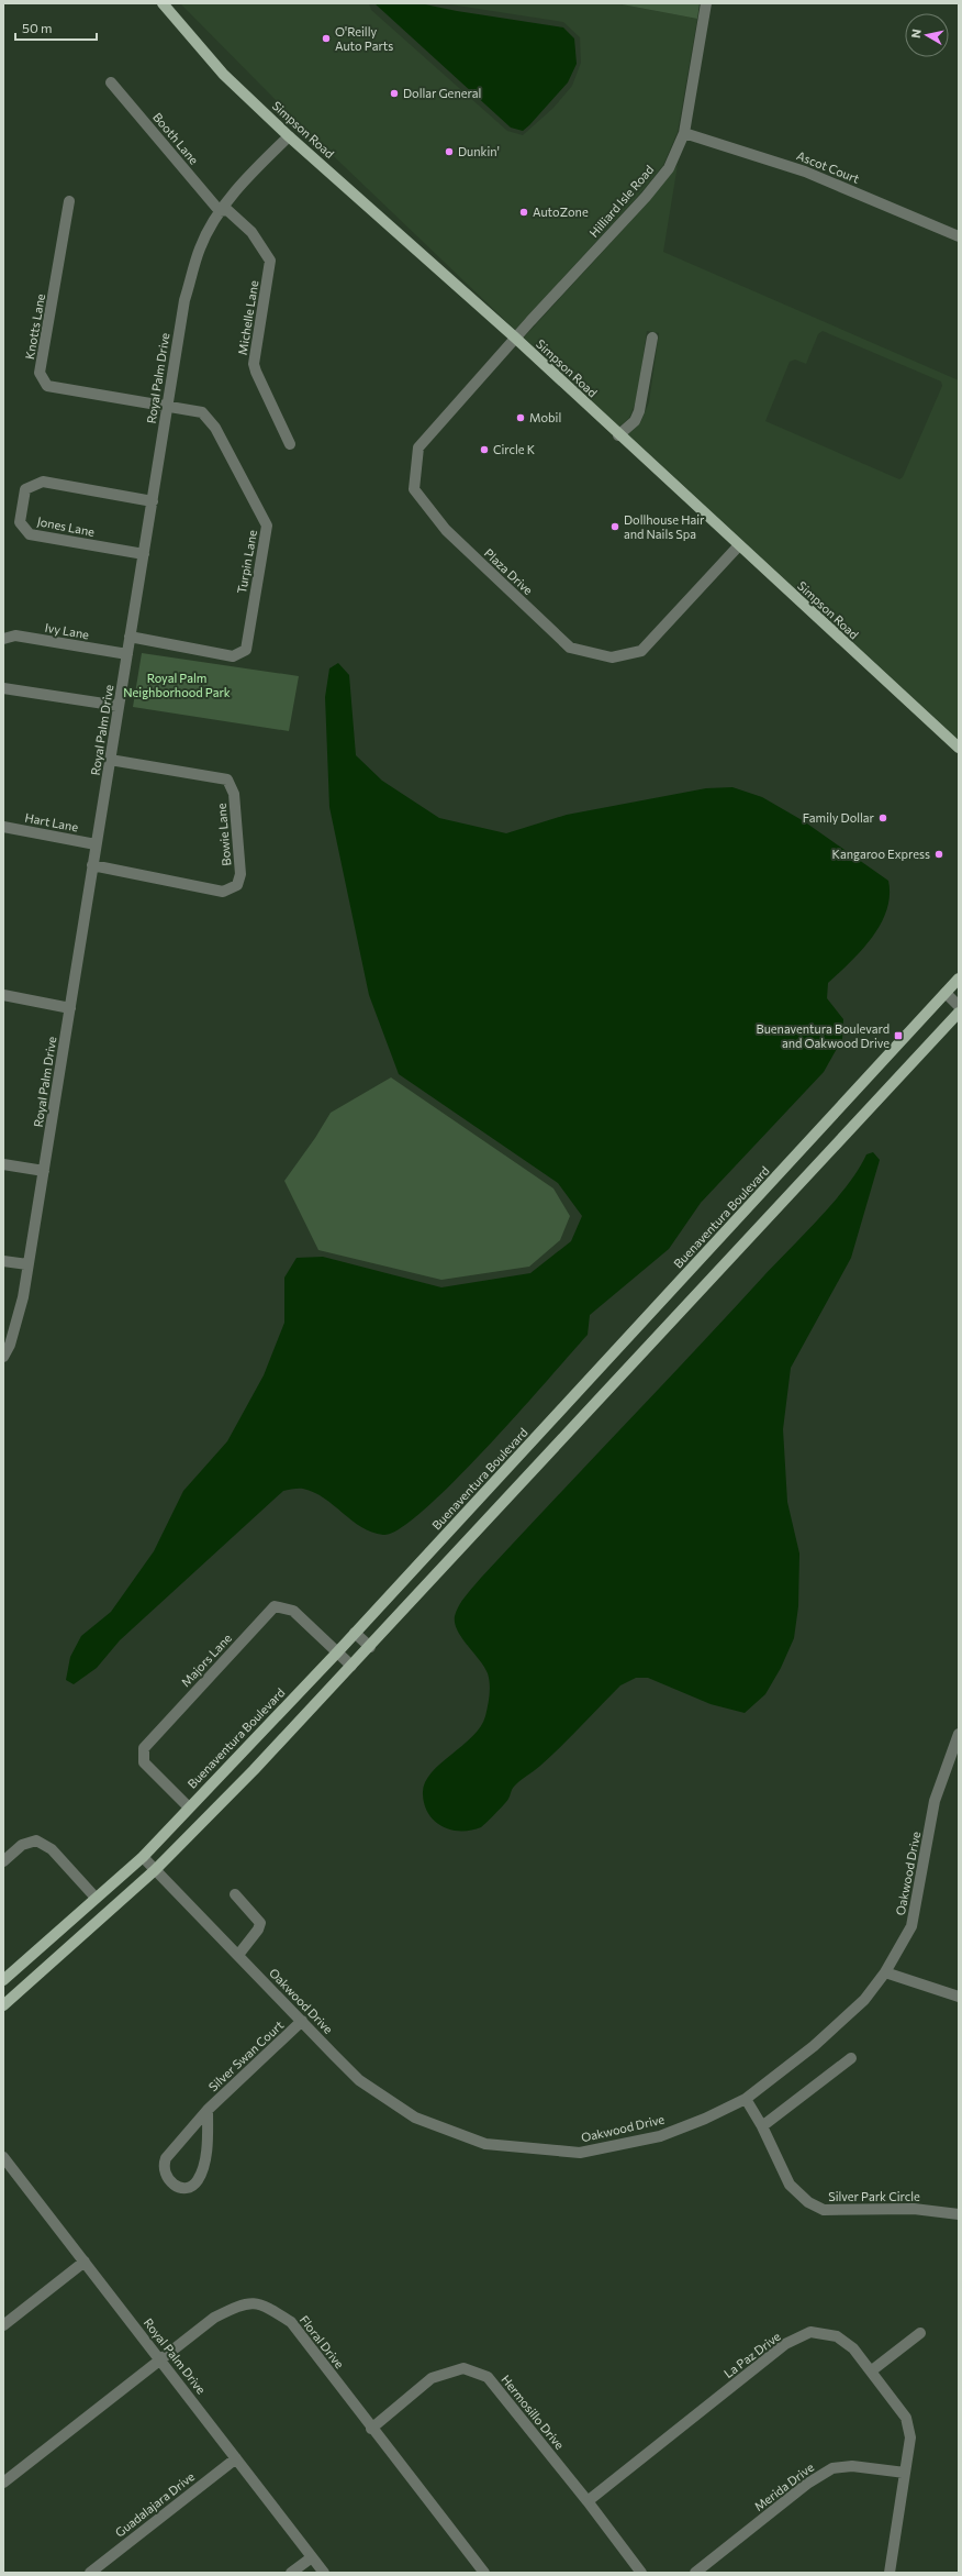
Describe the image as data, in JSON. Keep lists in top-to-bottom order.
{
  "streets": {
    "main road": ["Simpson Road", "Buenaventura Boulevard"],
    "street": [
      "Booth Lane",
      "Ascot Court",
      "Hilliard Isle Road",
      "Michelle Lane",
      "Knotts Lane",
      "Royal Palm Drive",
      "Jones Lane",
      "Turpin Lane",
      "Plaza Drive",
      "Ivy Lane",
      "Hart Lane",
      "Bowie Lane",
      "Majors Lane",
      "Oakwood Drive",
      "Silver Swan Court",
      "Silver Park Circle",
      "Floral Drive",
      "La Paz Drive",
      "Hermosillo Drive",
      "Merida Drive",
      "Guadalajara Drive"
    ]
  },
  "crossings": [
    ["Simpson Road", "Hilliard Isle Road"],
    ["Simpson Road", "Royal Palm Drive"],
    ["Simpson Road", "Plaza Drive"],
    ["Booth Lane", "Michelle Lane"],
    ["Booth Lane", "Royal Palm Drive"],
    ["Ascot Court", "Hilliard Isle Road"],
    ["Hilliard Isle Road", "Plaza Drive"],
    ["Michelle Lane", "Royal Palm Drive"],
    ["Knotts Lane", "Royal Palm Drive"],
    ["Knotts Lane", "Turpin Lane"],
    ["Royal Palm Drive", "Jones Lane"],
    ["Royal Palm Drive", "Turpin Lane"],
    ["Royal Palm Drive", "Ivy Lane"],
    ["Royal Palm Drive", "Hart Lane"],
    ["Royal Palm Drive", "Bowie Lane"],
    ["Royal Palm Drive", "Floral Drive"],
    ["Royal Palm Drive", "Guadalajara Drive"],
    ["Buenaventura Boulevard", "Majors Lane"],
    ["Buenaventura Boulevard", "Oakwood Drive"],
    ["Oakwood Drive", "Silver Swan Court"],
    ["Oakwood Drive", "Silver Park Circle"],
    ["Floral Drive", "Hermosillo Drive"],
    ["La Paz Drive", "Hermosillo Drive"],
    ["La Paz Drive", "Merida Drive"]
  ],
  "parks": ["Royal Palm Neighborhood Park"],
  "places": {
    "other": [
      "O'Reilly Auto Parts",
      "Dollar General",
      "Dunkin'",
      "AutoZone",
      "Mobil",
      "Circle K",
      "Dollhouse Hair and Nails Spa",
      "Family Dollar",
      "Kangaroo Express"
    ],
    "transit": ["Buenaventura Boulevard and Oakwood Drive"]
  },
  "scale_bar": "50 m",
  "north": "left"
}
